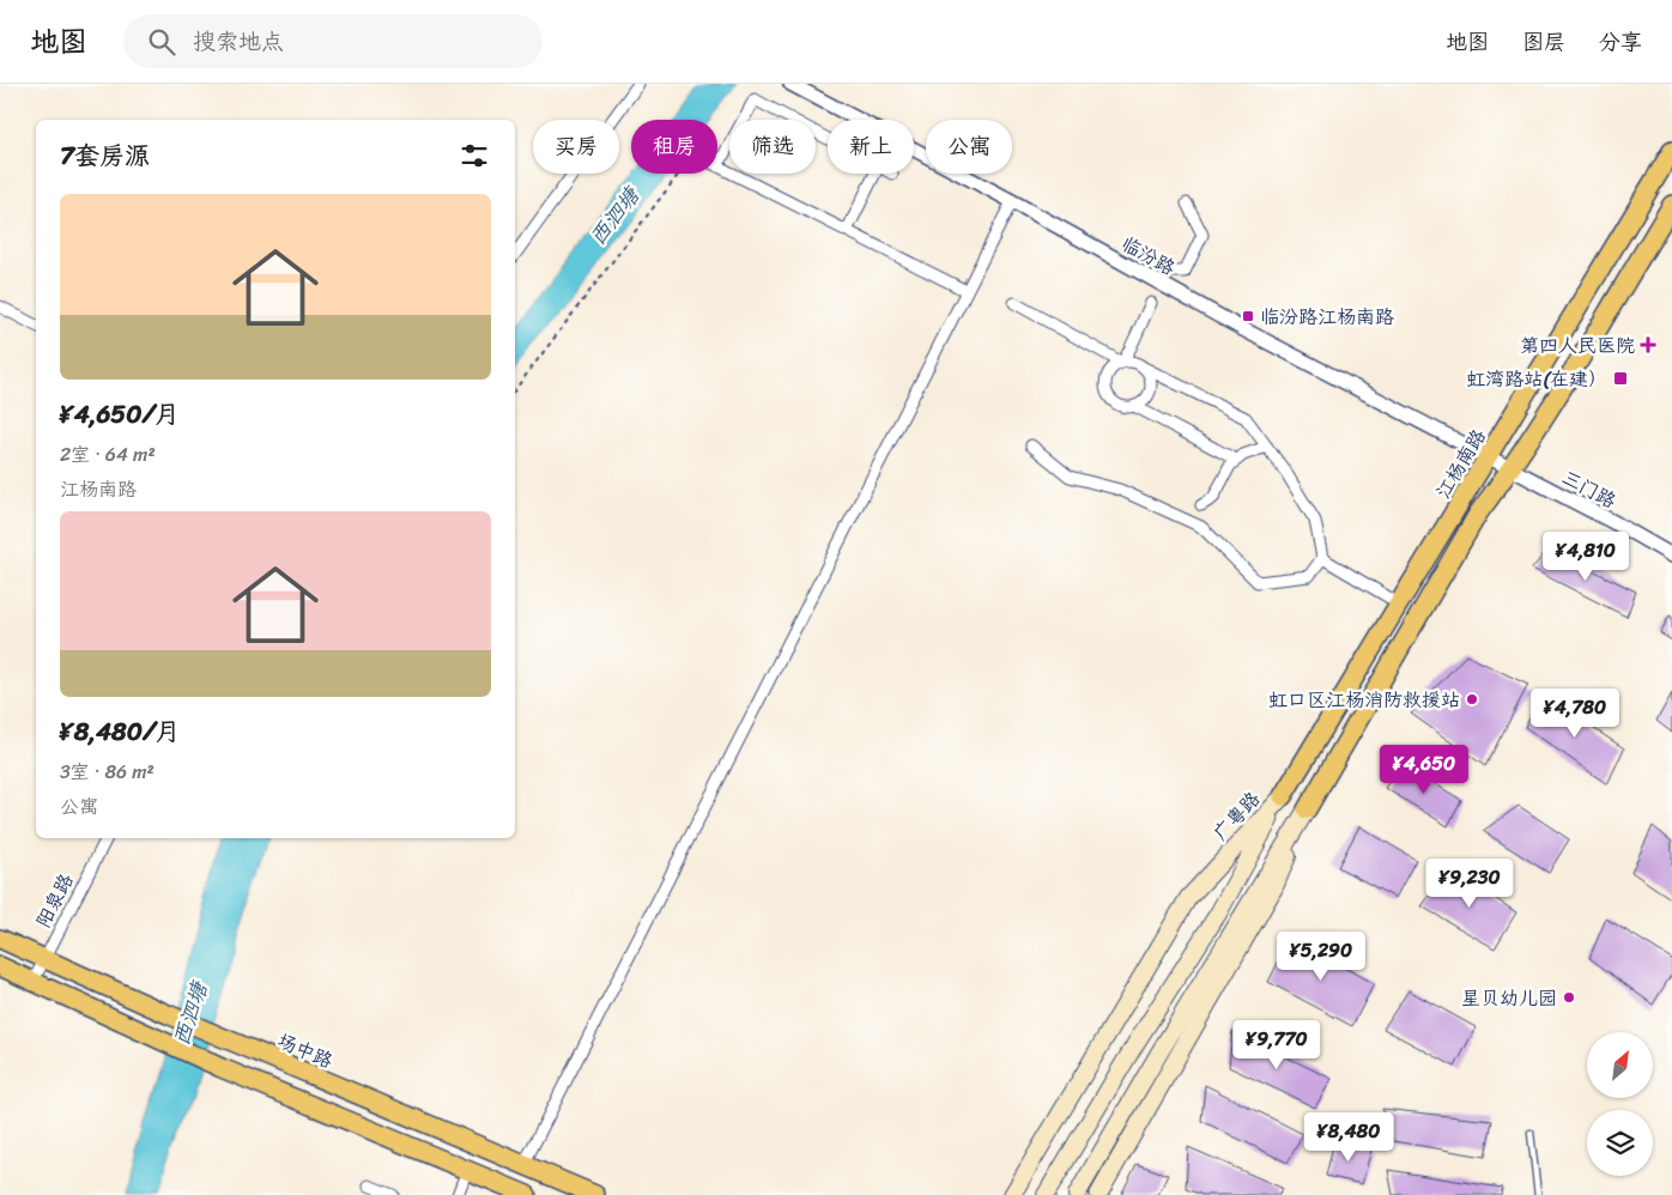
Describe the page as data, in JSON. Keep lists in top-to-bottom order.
{
  "streets": {
    "main road": ["江杨南路", "广粤路", "场中路"],
    "street": ["临汾路", "三门路", "阳泉路"]
  },
  "crossings": [
    ["临汾路", "江杨南路"],
    ["临汾路", "三门路"],
    ["江杨南路", "三门路"],
    ["江杨南路", "广粤路"],
    ["阳泉路", "场中路"]
  ],
  "water": ["西泗塘"],
  "places": {
    "transit": ["临汾路江杨南路", "虹湾路站(在建）"],
    "health": ["第四人民医院"],
    "other": ["虹口区江杨消防救援站", "星贝幼儿园"]
  },
  "north": "top right",
  "page": {
    "header": "地图",
    "search": "搜索地点",
    "nav": ["地图", "图层", "分享"],
    "chip": [
      "买房",
      "租房",
      "筛选",
      "新上",
      "公寓"
    ],
    "heading": "7套房源",
    "list": [
      {
        "name": "¥4,650/月",
        "note": "2室 · 64 m² · 江杨南路"
      },
      {
        "name": "¥8,480/月",
        "note": "3室 · 86 m² · 公寓"
      }
    ],
    "price": [
      "¥4,810",
      "¥4,780",
      "¥4,650",
      "¥9,230",
      "¥5,290",
      "¥9,770",
      "¥8,480"
    ]
  }
}
